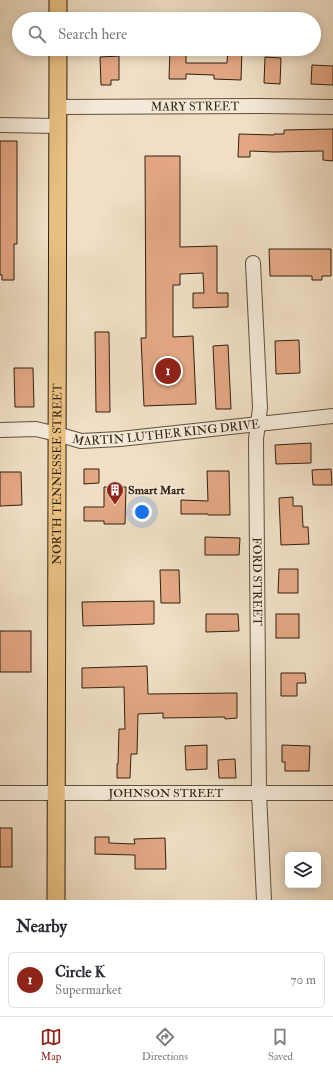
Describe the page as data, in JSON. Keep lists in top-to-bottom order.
{
  "streets": {
    "main road": ["NORTH TENNESSEE STREET"],
    "street": [
      "MARY STREET",
      "MARTIN LUTHER KING DRIVE",
      "FORD STREET",
      "JOHNSON STREET"
    ]
  },
  "crossings": [
    ["MARY STREET", "NORTH TENNESSEE STREET"],
    ["MARTIN LUTHER KING DRIVE", "NORTH TENNESSEE STREET"],
    ["MARTIN LUTHER KING DRIVE", "FORD STREET"],
    ["NORTH TENNESSEE STREET", "JOHNSON STREET"],
    ["FORD STREET", "JOHNSON STREET"]
  ],
  "places": {
    "building": ["Smart Mart"]
  },
  "page": {
    "search": "Search here",
    "pins": "1",
    "heading": "Nearby",
    "list": [
      {
        "mark": "1",
        "name": "Circle K",
        "note": "Supermarket",
        "value": "70 m"
      }
    ],
    "nav": ["Map", "Directions", "Saved"]
  }
}
